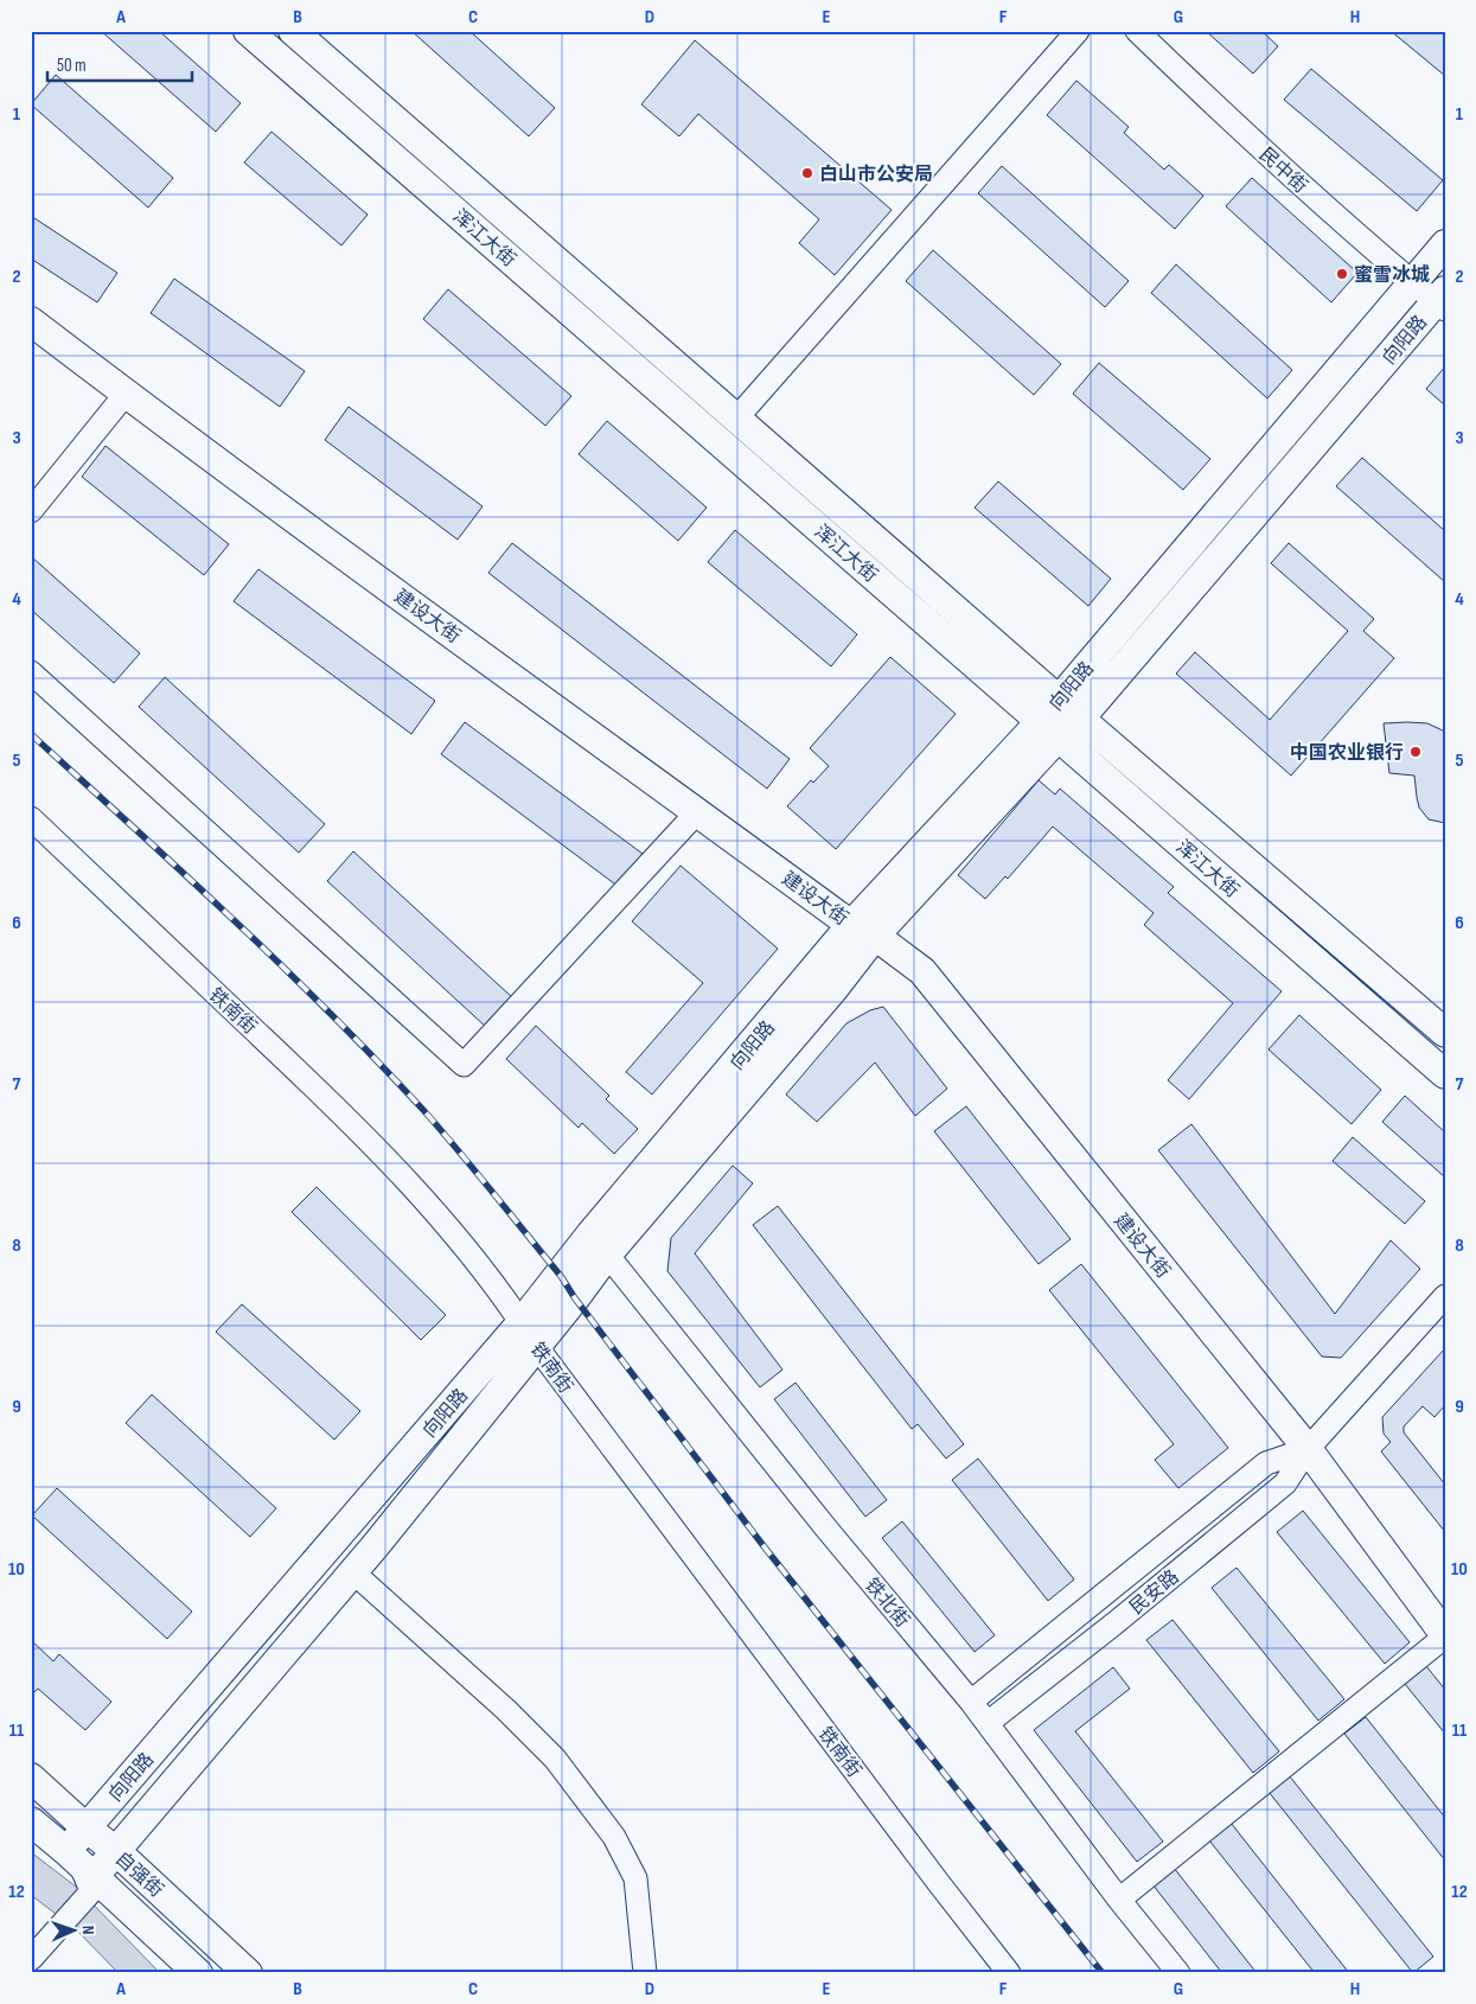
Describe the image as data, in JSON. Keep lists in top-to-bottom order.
{
  "streets": {
    "main road": [
      "浑江大街",
      "向阳路",
      "建设大街",
      "自强街"
    ],
    "street": [
      "民中街",
      "铁南街",
      "民安路",
      "铁北街"
    ]
  },
  "crossings": [
    ["民中街", "向阳路"],
    ["浑江大街", "向阳路"],
    ["向阳路", "建设大街"],
    ["向阳路", "铁南街"],
    ["向阳路", "铁北街"],
    ["向阳路", "自强街"],
    ["建设大街", "民安路"],
    ["民安路", "铁北街"]
  ],
  "places": ["白山市公安局", "蜜雪冰城", "中国农业银行"],
  "scale_bar": "50 m",
  "north": "right",
  "grid": {
    "columns": [
      "A",
      "B",
      "C",
      "D",
      "E",
      "F",
      "G",
      "H"
    ],
    "rows": [
      "1",
      "2",
      "3",
      "4",
      "5",
      "6",
      "7",
      "8",
      "9",
      "10",
      "11",
      "12"
    ]
  }
}
